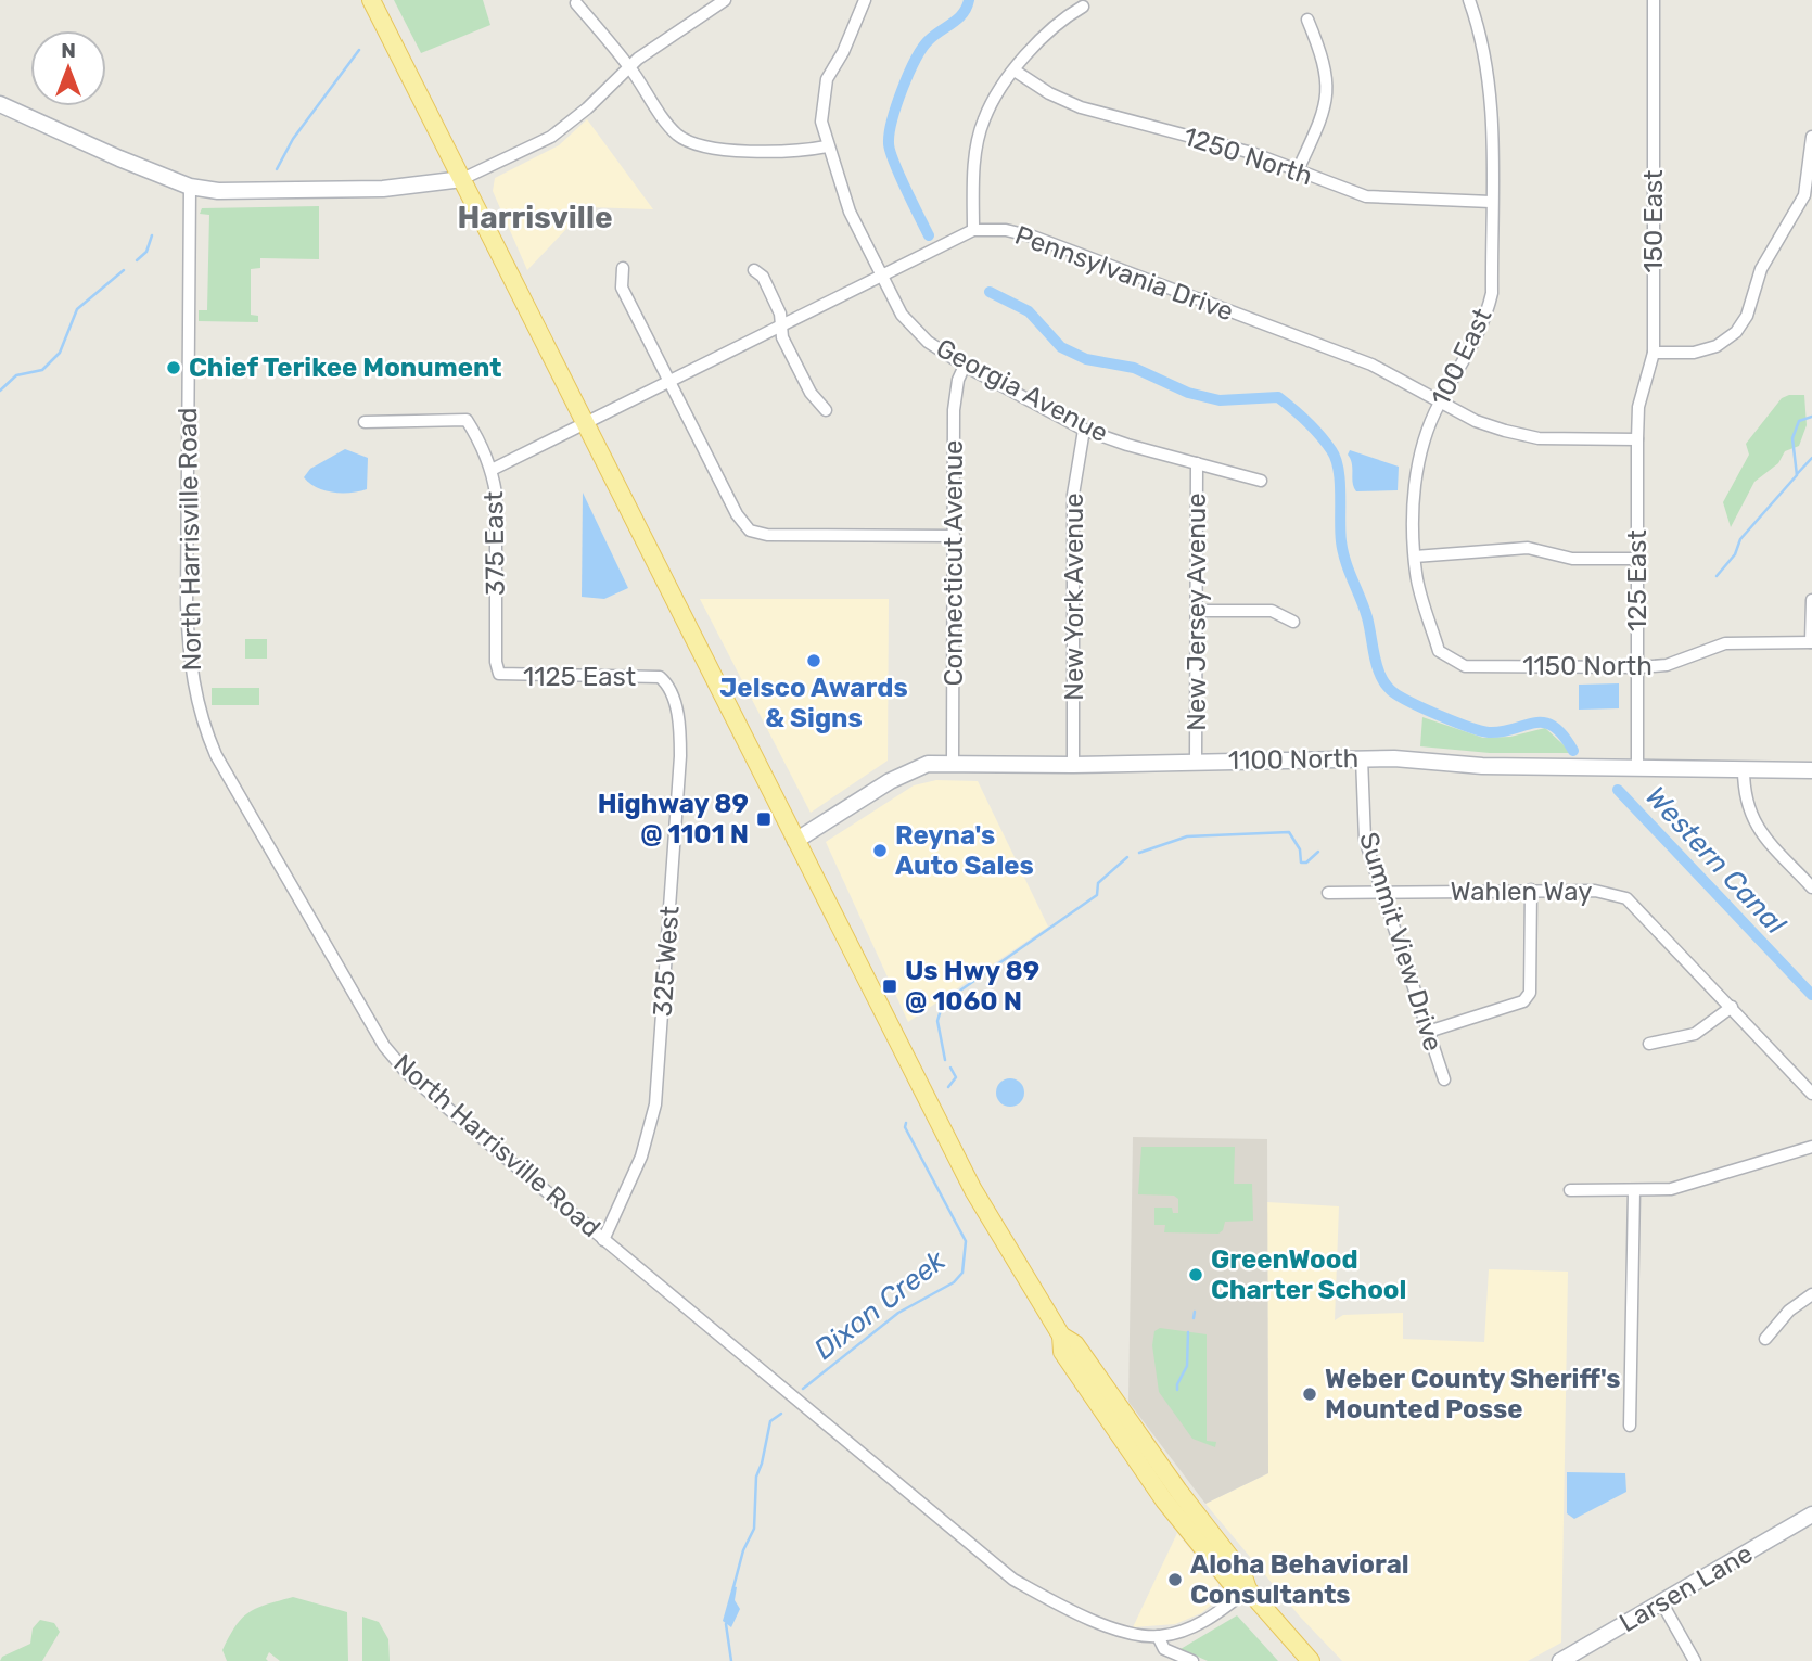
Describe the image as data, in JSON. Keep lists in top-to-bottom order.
{
  "streets": {
    "street": [
      "1250 North",
      "150 East",
      "Pennsylvania Drive",
      "100 East",
      "Georgia Avenue",
      "North Harrisville Road",
      "375 East",
      "Connecticut Avenue",
      "125 East",
      "New York Avenue",
      "New Jersey Avenue",
      "1150 North",
      "1125 East",
      "1100 North",
      "Wahlen Way",
      "Summit View Drive",
      "325 West",
      "Larsen Lane"
    ]
  },
  "crossings": [
    ["1250 North", "100 East"],
    ["150 East", "Pennsylvania Drive"],
    ["150 East", "125 East"],
    ["Pennsylvania Drive", "100 East"],
    ["Pennsylvania Drive", "Georgia Avenue"],
    ["Pennsylvania Drive", "375 East"],
    ["Pennsylvania Drive", "125 East"],
    ["100 East", "1150 North"],
    ["Georgia Avenue", "Connecticut Avenue"],
    ["Georgia Avenue", "New York Avenue"],
    ["Georgia Avenue", "New Jersey Avenue"],
    ["North Harrisville Road", "325 West"],
    ["375 East", "1125 East"],
    ["Connecticut Avenue", "1100 North"],
    ["125 East", "1150 North"],
    ["125 East", "1100 North"],
    ["New York Avenue", "1100 North"],
    ["New Jersey Avenue", "1100 North"],
    ["1125 East", "325 West"],
    ["1100 North", "Summit View Drive"],
    ["Wahlen Way", "Summit View Drive"]
  ],
  "districts": ["Harrisville"],
  "water": ["Western Canal", "Dixon Creek"],
  "places": {
    "other": [
      "Chief Terikee Monument",
      "Jelsco Awards & Signs",
      "Reyna's Auto Sales",
      "GreenWood Charter School",
      "Weber County Sheriff's Mounted Posse",
      "Aloha Behavioral Consultants"
    ],
    "transit": ["Highway 89 @ 1101 N", "Us Hwy 89 @ 1060 N"]
  },
  "north": "top"
}
